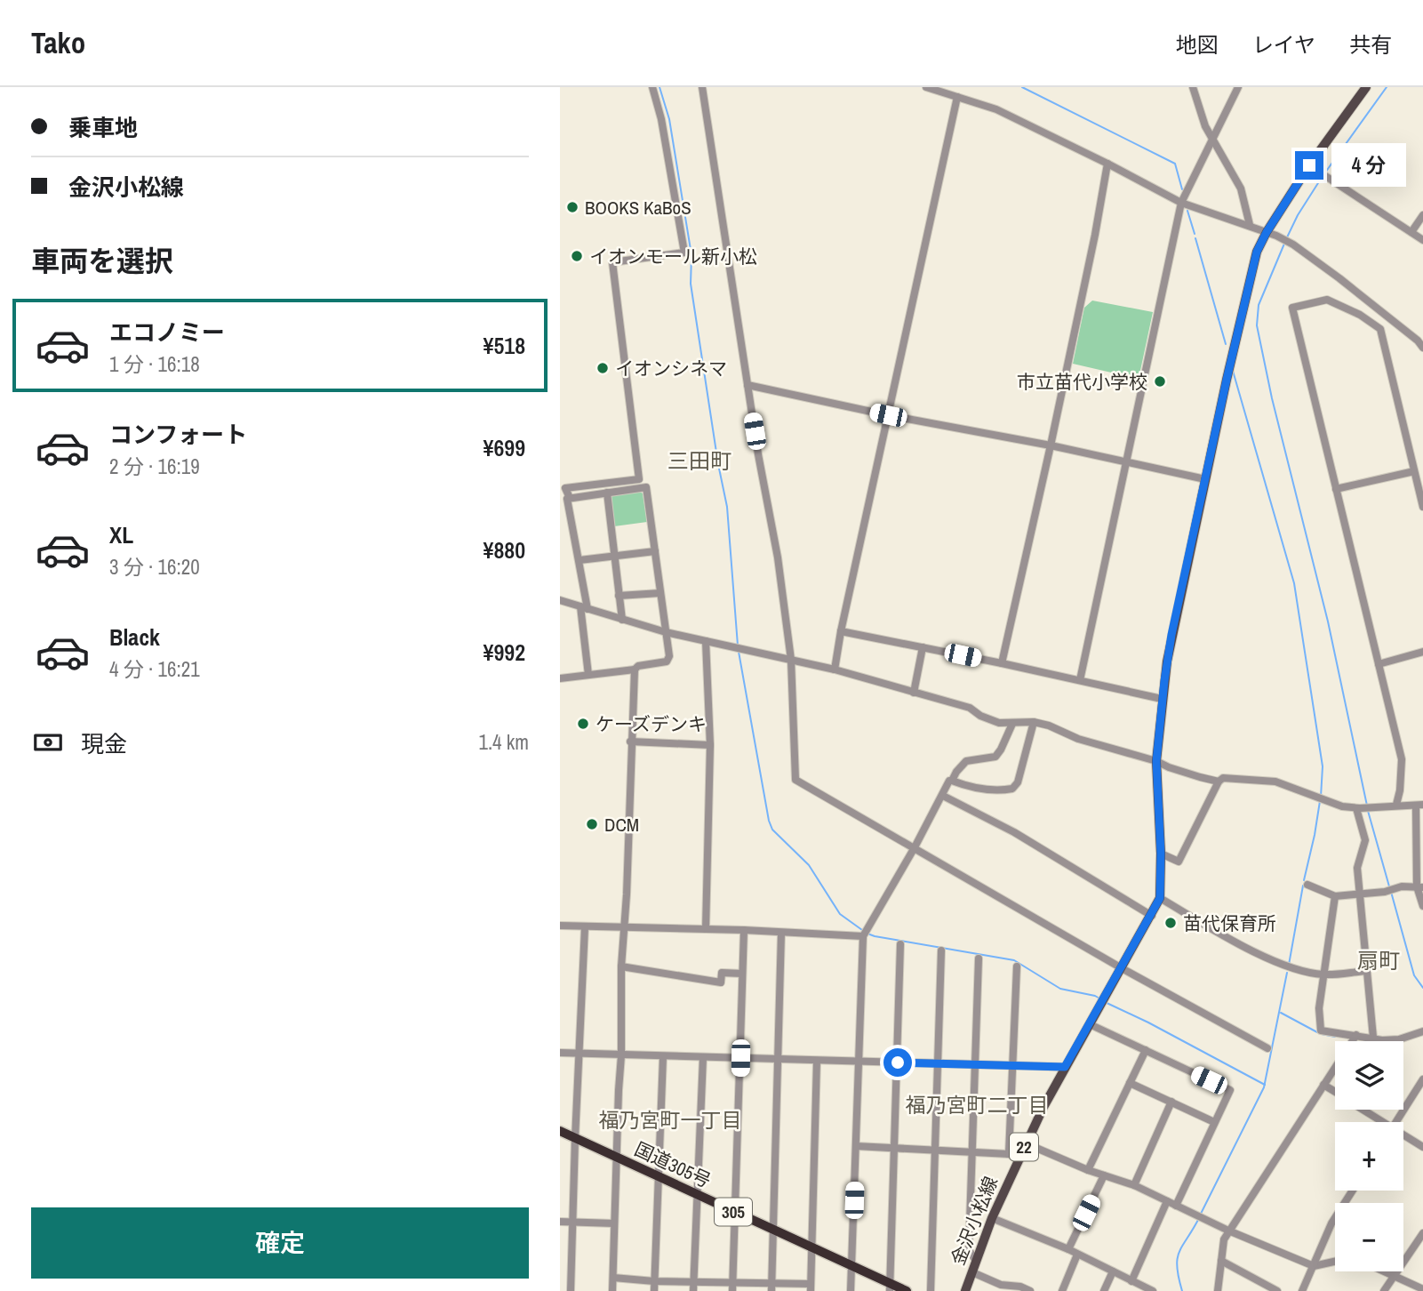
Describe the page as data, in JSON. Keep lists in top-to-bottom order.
{
  "streets": {
    "highway": ["国道305号", "305"],
    "main road": ["22", "金沢小松線"]
  },
  "districts": [
    "三田町",
    "扇町",
    "福乃宮町二丁目",
    "福乃宮町一丁目"
  ],
  "places": [
    "BOOKS KaBoS",
    "イオンモール新小松",
    "イオンシネマ",
    "市立苗代小学校",
    "ケーズデンキ",
    "DCM",
    "苗代保育所"
  ],
  "page": {
    "header": "Tako",
    "nav": ["地図", "レイヤ", "共有"],
    "banner": ["乗車地", "金沢小松線"],
    "bubble": "4 分",
    "heading": "車両を選択",
    "list": [
      {
        "name": "エコノミー",
        "note": "1 分 · 16:18",
        "value": "¥518"
      },
      {
        "name": "コンフォート",
        "note": "2 分 · 16:19",
        "value": "¥699"
      },
      {
        "name": "XL",
        "note": "3 分 · 16:20",
        "value": "¥880"
      },
      {
        "name": "Black",
        "note": "4 分 · 16:21",
        "value": "¥992"
      }
    ],
    "pay": ["現金", "1.4 km"],
    "map_buttons": ["+", "−"],
    "buttons": "確定"
  }
}
